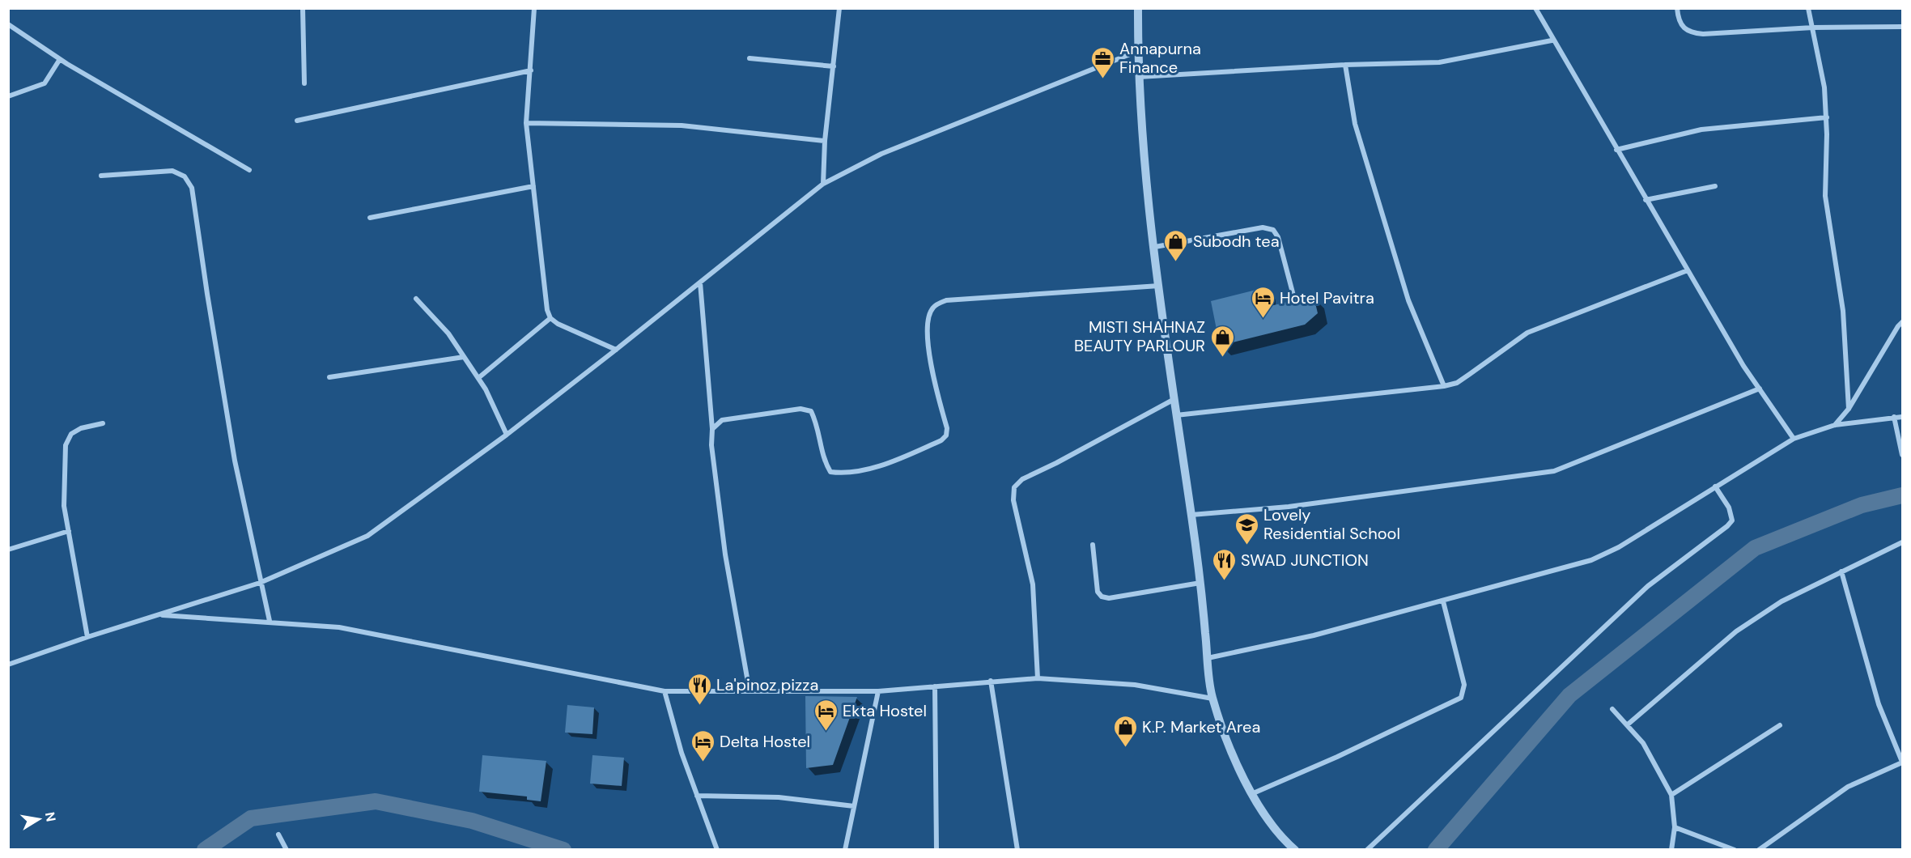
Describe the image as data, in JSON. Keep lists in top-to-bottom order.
{
  "places": {
    "office": ["Annapurna Finance"],
    "shop": ["Subodh tea", "MISTI SHAHNAZ BEAUTY PARLOUR", "K.P. Market Area"],
    "hotel": ["Hotel Pavitra", "Ekta Hostel", "Delta Hostel"],
    "school or university": ["Lovely Residential School"],
    "restaurant": ["SWAD JUNCTION", "La'pinoz pizza"]
  },
  "north": "right"
}
